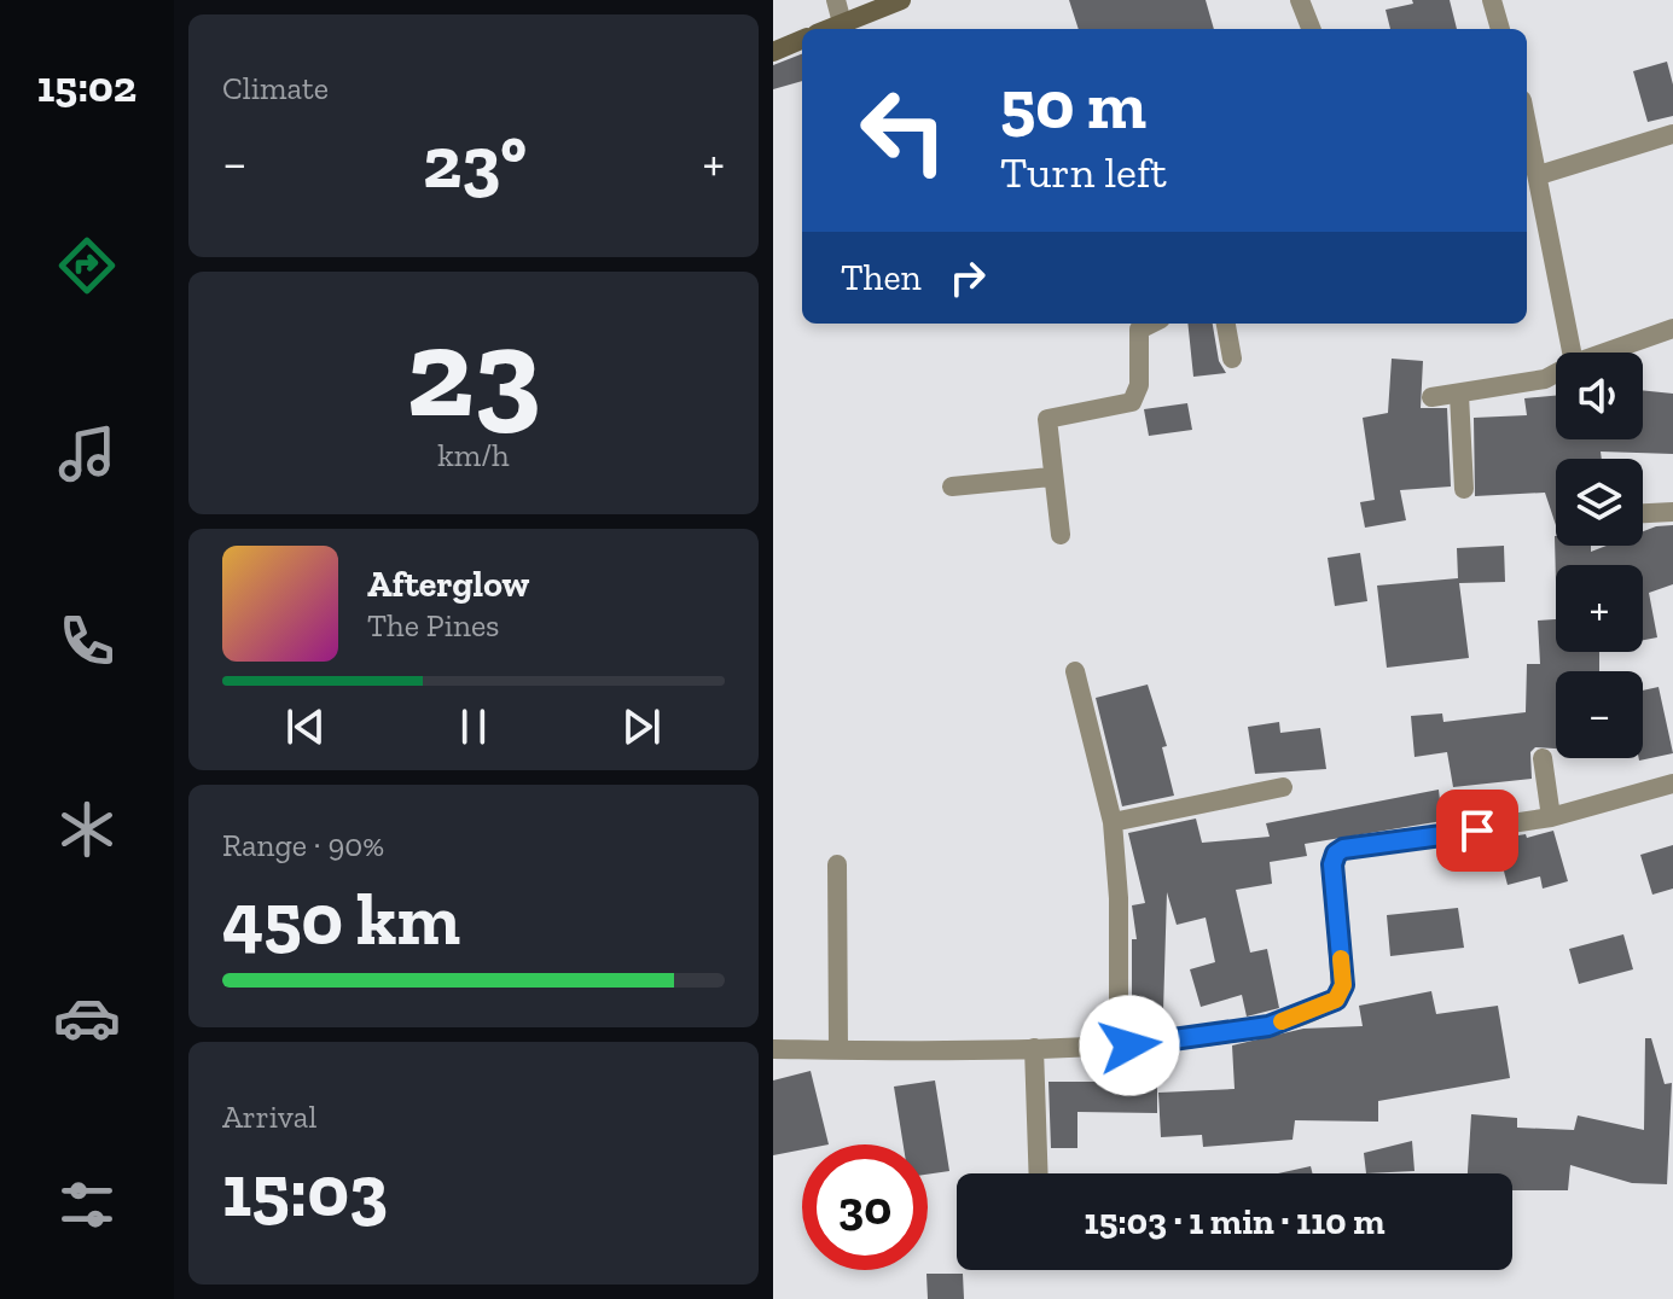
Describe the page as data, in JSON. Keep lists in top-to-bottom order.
{
  "page": {
    "tabs": "15:02",
    "tile": [
      "Climate",
      ["23", "km/h"],
      ["Range · 90%", "450 km"],
      ["Arrival", "15:03"]
    ],
    "turn": ["50 m", "Turn left"],
    "heat": ["−", "23°", "+"],
    "then": "Then",
    "map_buttons": ["+", "−"],
    "song": ["Afterglow", "The Pines"],
    "limit": "30",
    "trip": "15:03 · 1 min · 110 m"
  }
}
